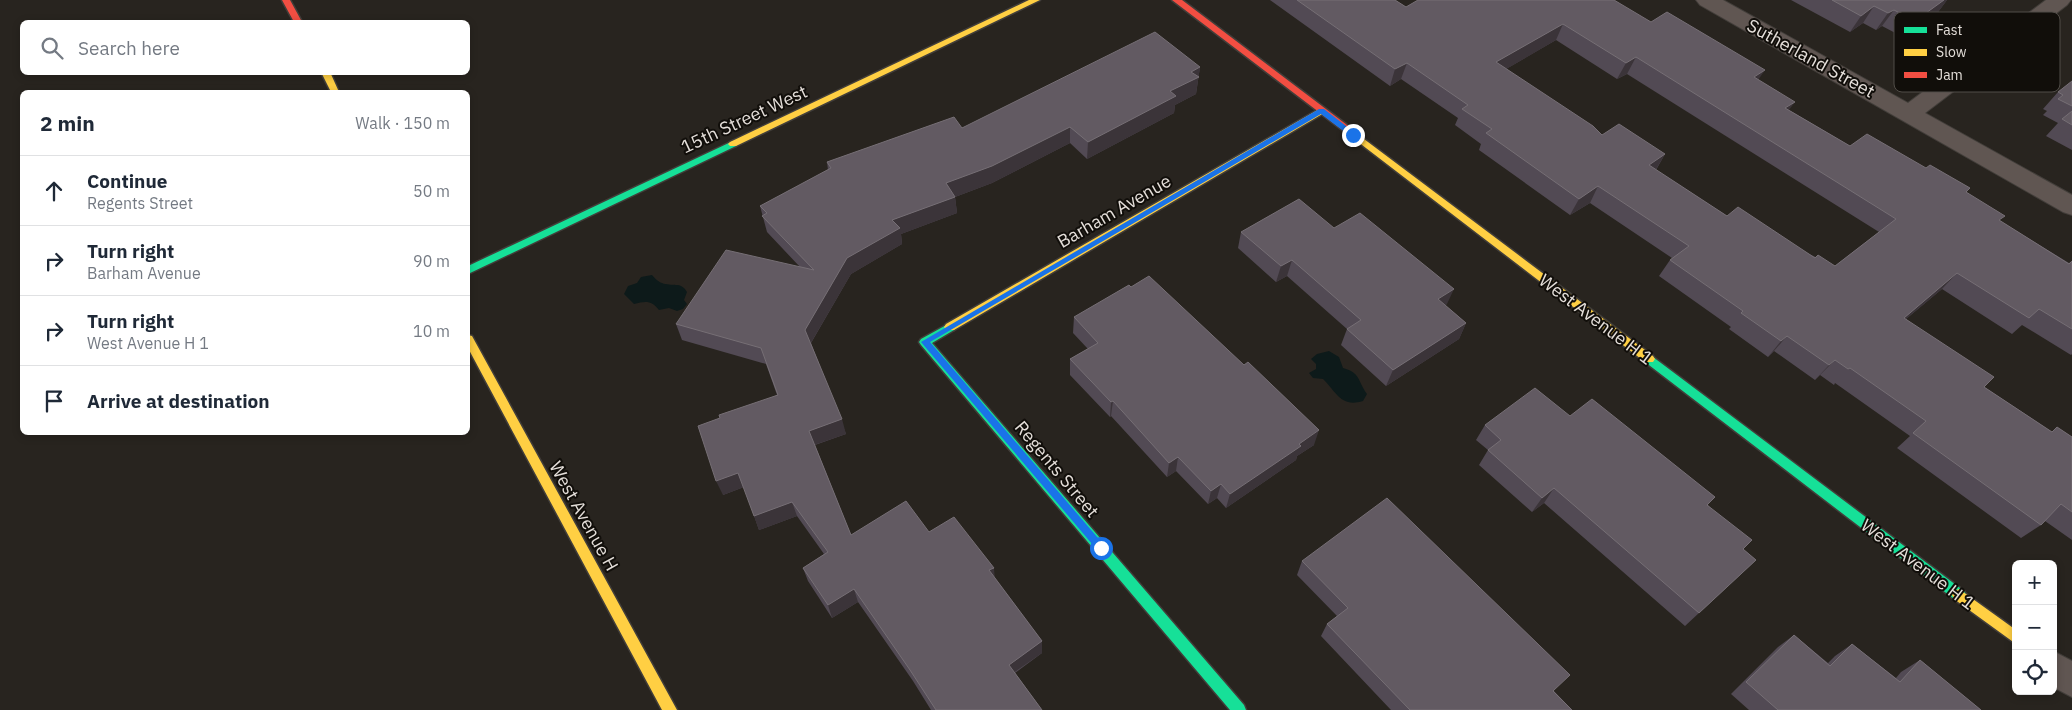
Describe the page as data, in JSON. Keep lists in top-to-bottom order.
{
  "streets": {
    "street": [
      "Sutherland Street",
      "15th Street West",
      "Barham Avenue",
      "West Avenue H 1",
      "Regents Street",
      "West Avenue H"
    ]
  },
  "crossings": [
    ["Barham Avenue", "West Avenue H 1"],
    ["Barham Avenue", "Regents Street"]
  ],
  "legend": ["Fast", "Slow", "Jam"],
  "page": {
    "search": "Search here",
    "heading": ["2 min", "Walk · 150 m"],
    "list": [
      ["Continue", "Regents Street", "50 m"],
      ["Turn right", "Barham Avenue", "90 m"],
      ["Turn right", "West Avenue H 1", "10 m"],
      "Arrive at destination"
    ],
    "map_buttons": ["+", "−"]
  }
}
